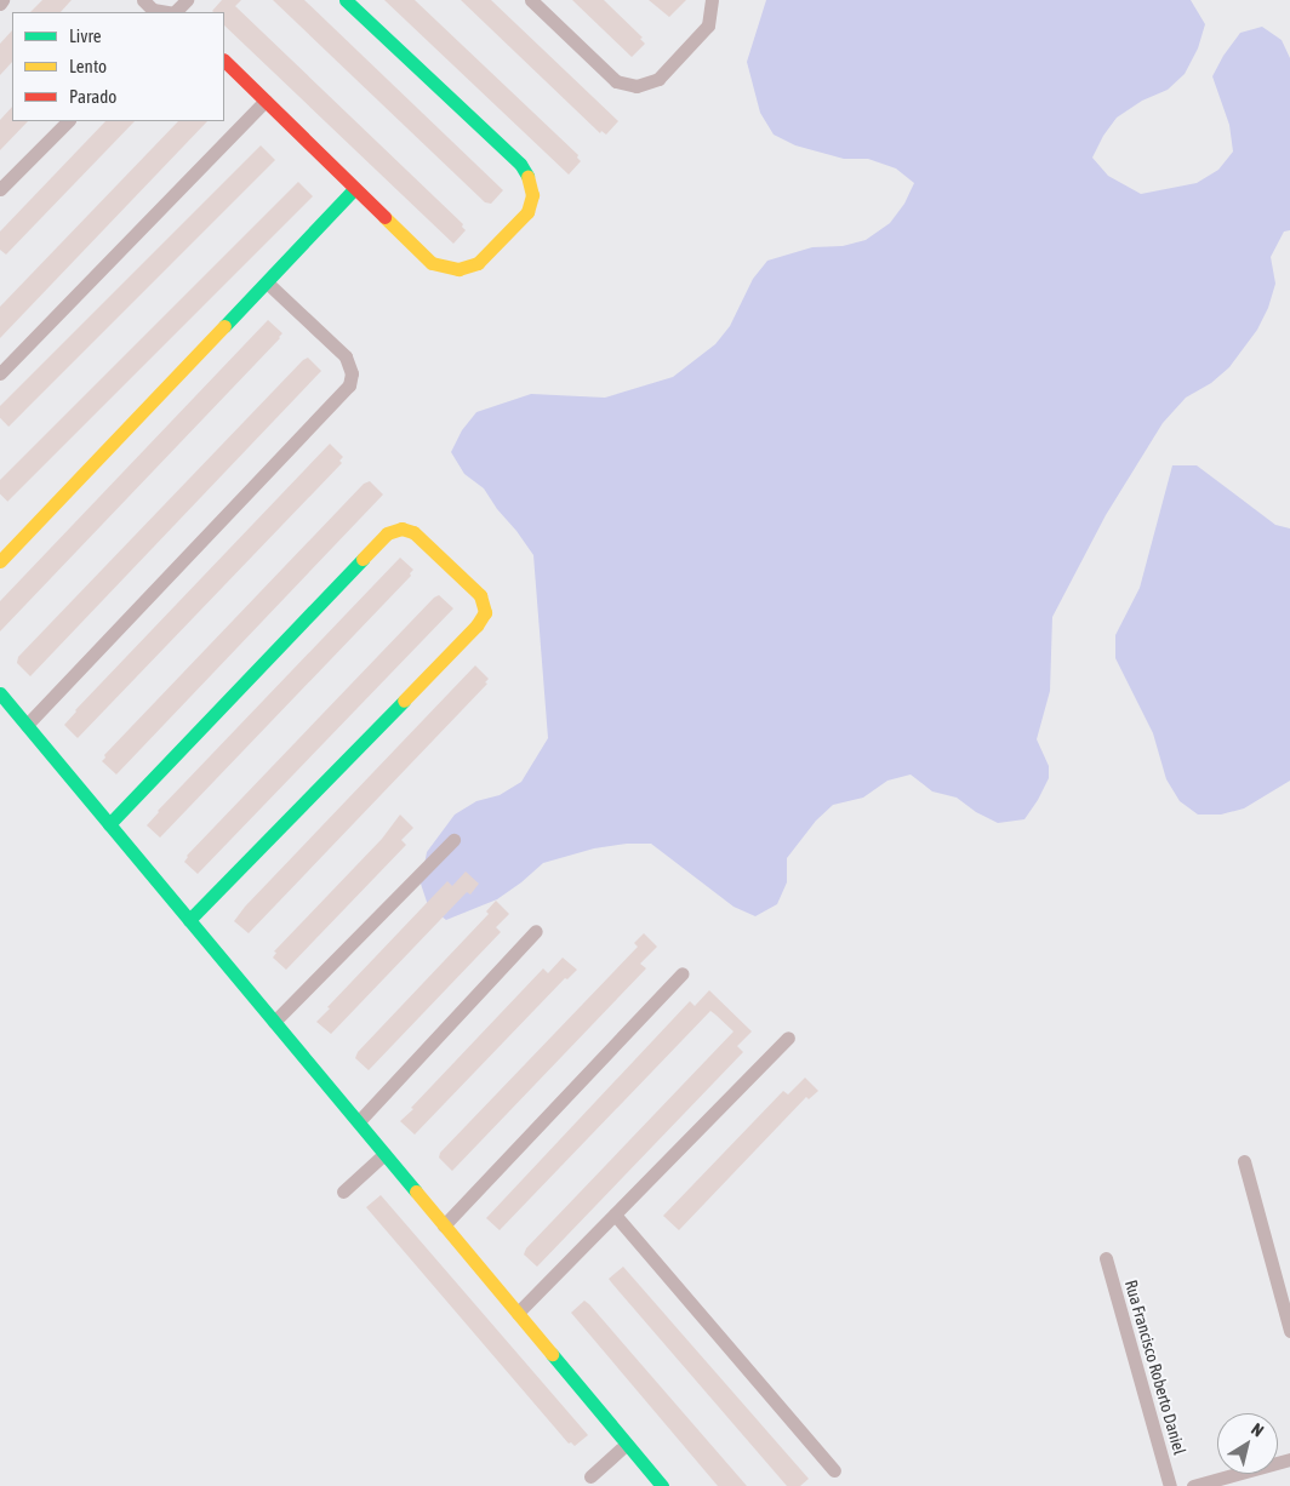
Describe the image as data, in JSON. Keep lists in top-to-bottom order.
{
  "streets": {
    "street": ["Rua Francisco Roberto Daniel"]
  },
  "legend": ["Livre", "Lento", "Parado"],
  "north": "top right"
}
